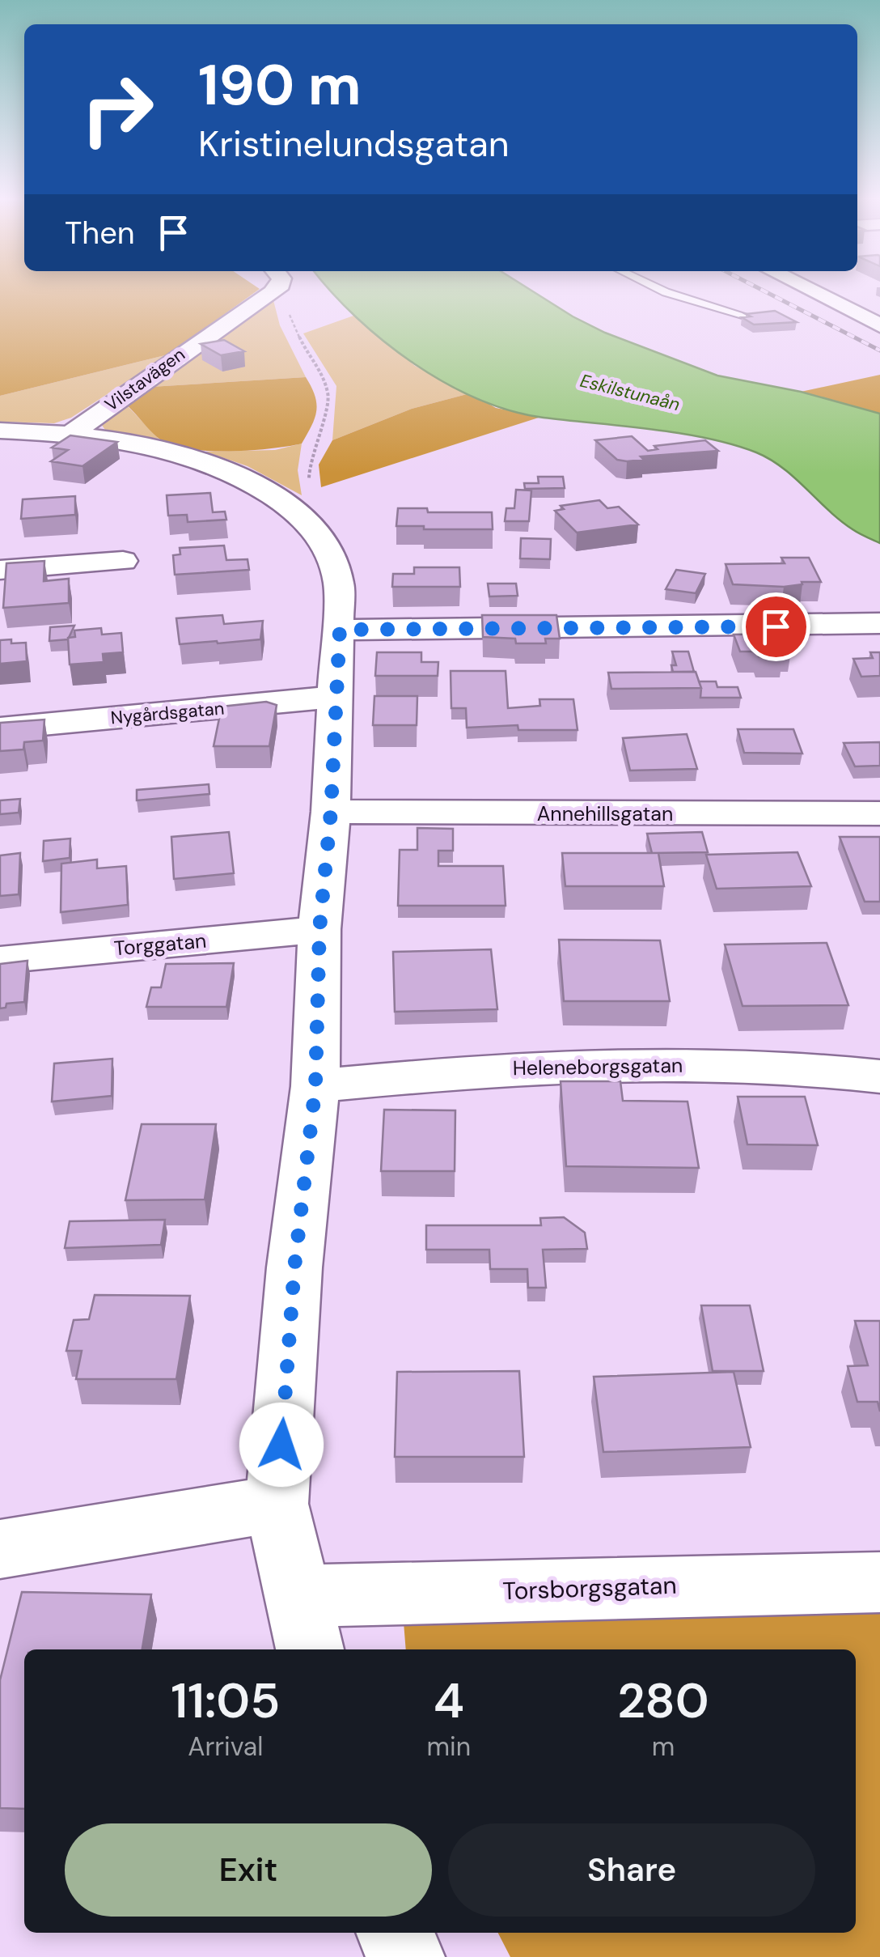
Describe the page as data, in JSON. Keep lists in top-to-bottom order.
{
  "streets": {
    "street": [
      "Vilstavägen",
      "Nygårdsgatan",
      "Annehillsgatan",
      "Torggatan",
      "Heleneborgsgatan",
      "Torsborgsgatan"
    ]
  },
  "water": ["Eskilstunaån"],
  "page": {
    "turn": ["190 m", "Kristinelundsgatan"],
    "then": "Then",
    "eta": [
      "11:05",
      "Arrival",
      "4",
      "min",
      "280",
      "m"
    ],
    "buttons": ["Exit", "Share"]
  }
}
